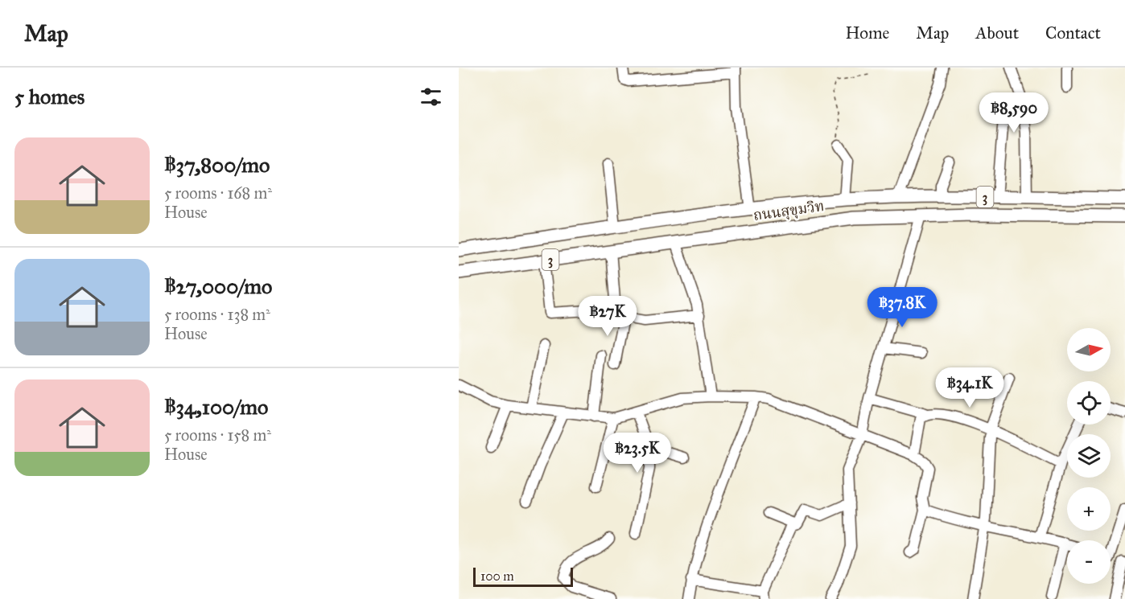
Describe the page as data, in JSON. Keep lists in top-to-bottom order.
{
  "streets": {
    "main road": ["3", "ถนนสุขุมวิท"]
  },
  "scale_bar": "100 m",
  "north": "right",
  "page": {
    "header": "Map",
    "nav": [
      "Home",
      "Map",
      "About",
      "Contact"
    ],
    "heading": "5 homes",
    "price": [
      "฿8,590",
      "฿37.8K",
      "฿27K",
      "฿34.1K",
      "฿23.5K"
    ],
    "list": [
      {
        "name": "฿37,800/mo",
        "note": "5 rooms · 168 m² · House"
      },
      {
        "name": "฿27,000/mo",
        "note": "5 rooms · 138 m² · House"
      },
      {
        "name": "฿34,100/mo",
        "note": "5 rooms · 158 m² · House"
      }
    ],
    "map_buttons": ["+", "−"],
    "scale": "100 m"
  }
}
